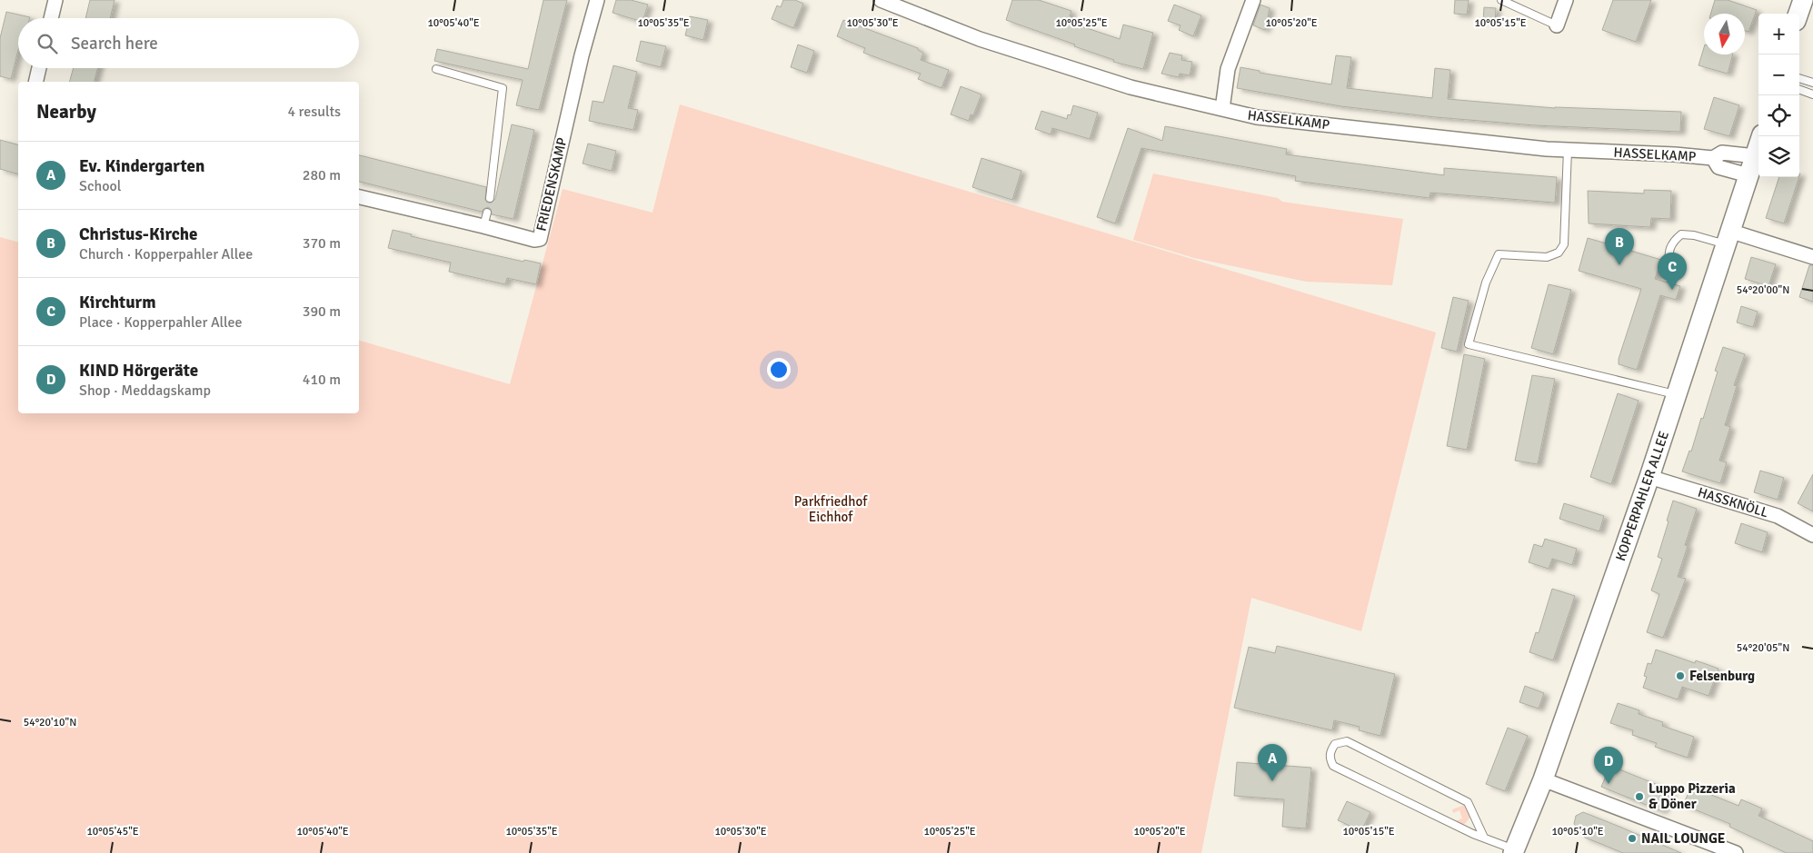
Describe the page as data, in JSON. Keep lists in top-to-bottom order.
{
  "streets": {
    "street": [
      "HASSELKAMP",
      "FRIEDENSKAMP",
      "KOPPERPAHLER ALLEE",
      "HASSKNÖLL"
    ]
  },
  "crossings": [
    ["HASSELKAMP", "KOPPERPAHLER ALLEE"],
    ["KOPPERPAHLER ALLEE", "HASSKNÖLL"]
  ],
  "parks": ["Parkfriedhof Eichhof"],
  "places": ["Felsenburg", "Luppo Pizzeria & Döner", "NAIL LOUNGE"],
  "north": "bottom",
  "page": {
    "map_buttons": ["+", "−"],
    "search": "Search here",
    "heading": ["Nearby", "4 results"],
    "list": [
      {
        "mark": "A",
        "name": "Ev. Kindergarten",
        "note": "School",
        "value": "280 m"
      },
      {
        "mark": "B",
        "name": "Christus-Kirche",
        "note": "Church · Kopperpahler Allee",
        "value": "370 m"
      },
      {
        "mark": "C",
        "name": "Kirchturm",
        "note": "Place · Kopperpahler Allee",
        "value": "390 m"
      },
      {
        "mark": "D",
        "name": "KIND Hörgeräte",
        "note": "Shop · Meddagskamp",
        "value": "410 m"
      }
    ],
    "pins": [
      "B",
      "C",
      "A",
      "D"
    ]
  },
  "coordinates": [
    "10°05'40\"E",
    "10°05'35\"E",
    "10°05'30\"E",
    "10°05'25\"E",
    "10°05'20\"E",
    "10°05'15\"E",
    "54°20'00\"N",
    "54°20'05\"N",
    "54°20'10\"N",
    "10°05'45\"E",
    "10°05'10\"E"
  ]
}
